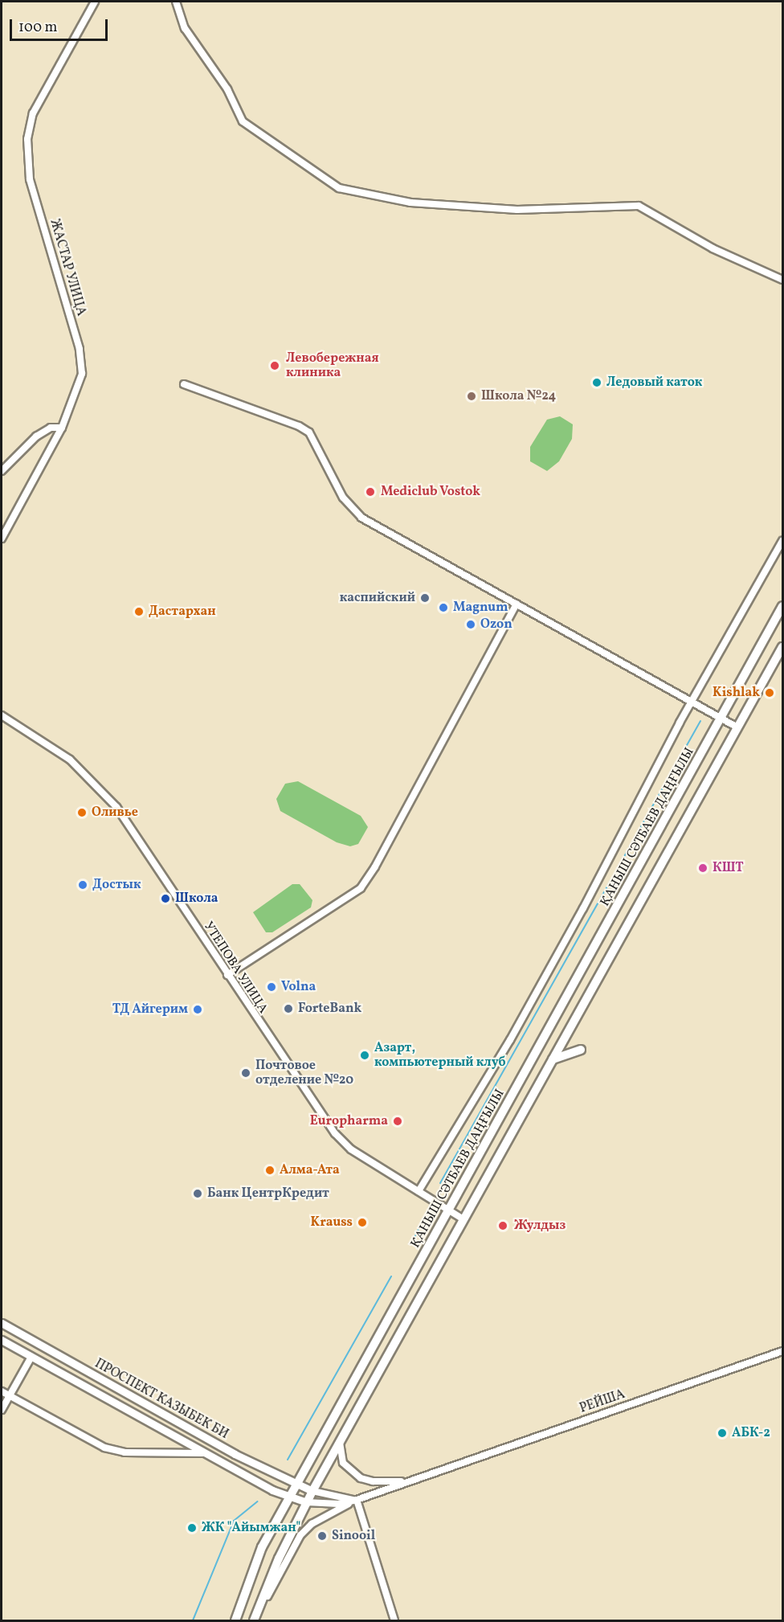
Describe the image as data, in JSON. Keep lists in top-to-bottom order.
{
  "streets": {
    "main road": ["ҚАНЫШ СӘТБАЕВ ДАҢҒЫЛЫ"],
    "street": [
      "ЖАСТАР УЛИЦА",
      "УТЕПОВА УЛИЦА",
      "ПРОСПЕКТ КАЗЫБЕК БИ",
      "РЕЙША"
    ]
  },
  "crossings": [
    ["ҚАНЫШ СӘТБАЕВ ДАҢҒЫЛЫ", "УТЕПОВА УЛИЦА"],
    ["ҚАНЫШ СӘТБАЕВ ДАҢҒЫЛЫ", "ПРОСПЕКТ КАЗЫБЕК БИ"]
  ],
  "places": [
    "Левобережная клиника",
    "Ледовый каток",
    "Школа №24",
    "Mediclub Vostok",
    "каспийский",
    "Magnum",
    "Дастархан",
    "Ozon",
    "Kishlak",
    "Оливье",
    "КШТ",
    "Достык",
    "Школа",
    "Volna",
    "ForteBank",
    "ТД Айгерим",
    "Азарт, компьютерный клуб",
    "Почтовое отделение №20",
    "Europharma",
    "Алма-Ата",
    "Банк ЦентрКредит",
    "Krauss",
    "Жулдыз",
    "АБК-2",
    "ЖК \"Айымжан\"",
    "Sinooil"
  ],
  "scale_bar": "100 m"
}
